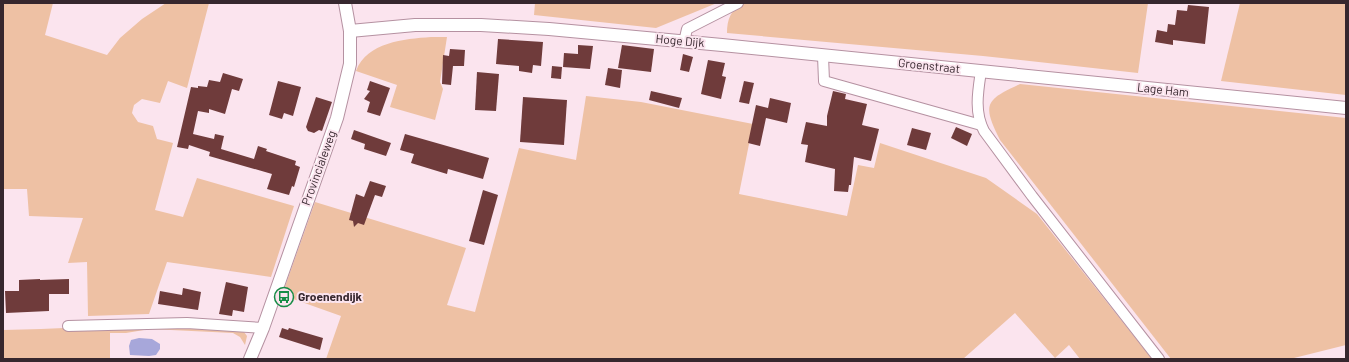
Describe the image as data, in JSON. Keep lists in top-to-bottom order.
{
  "streets": {
    "street": [
      "Hoge Dijk",
      "Groenstraat",
      "Lage Ham",
      "Provincialeweg"
    ]
  },
  "crossings": [
    ["Hoge Dijk", "Groenstraat"],
    ["Hoge Dijk", "Provincialeweg"],
    ["Groenstraat", "Lage Ham"]
  ],
  "places": {
    "bus stop": ["Groenendijk"]
  }
}
